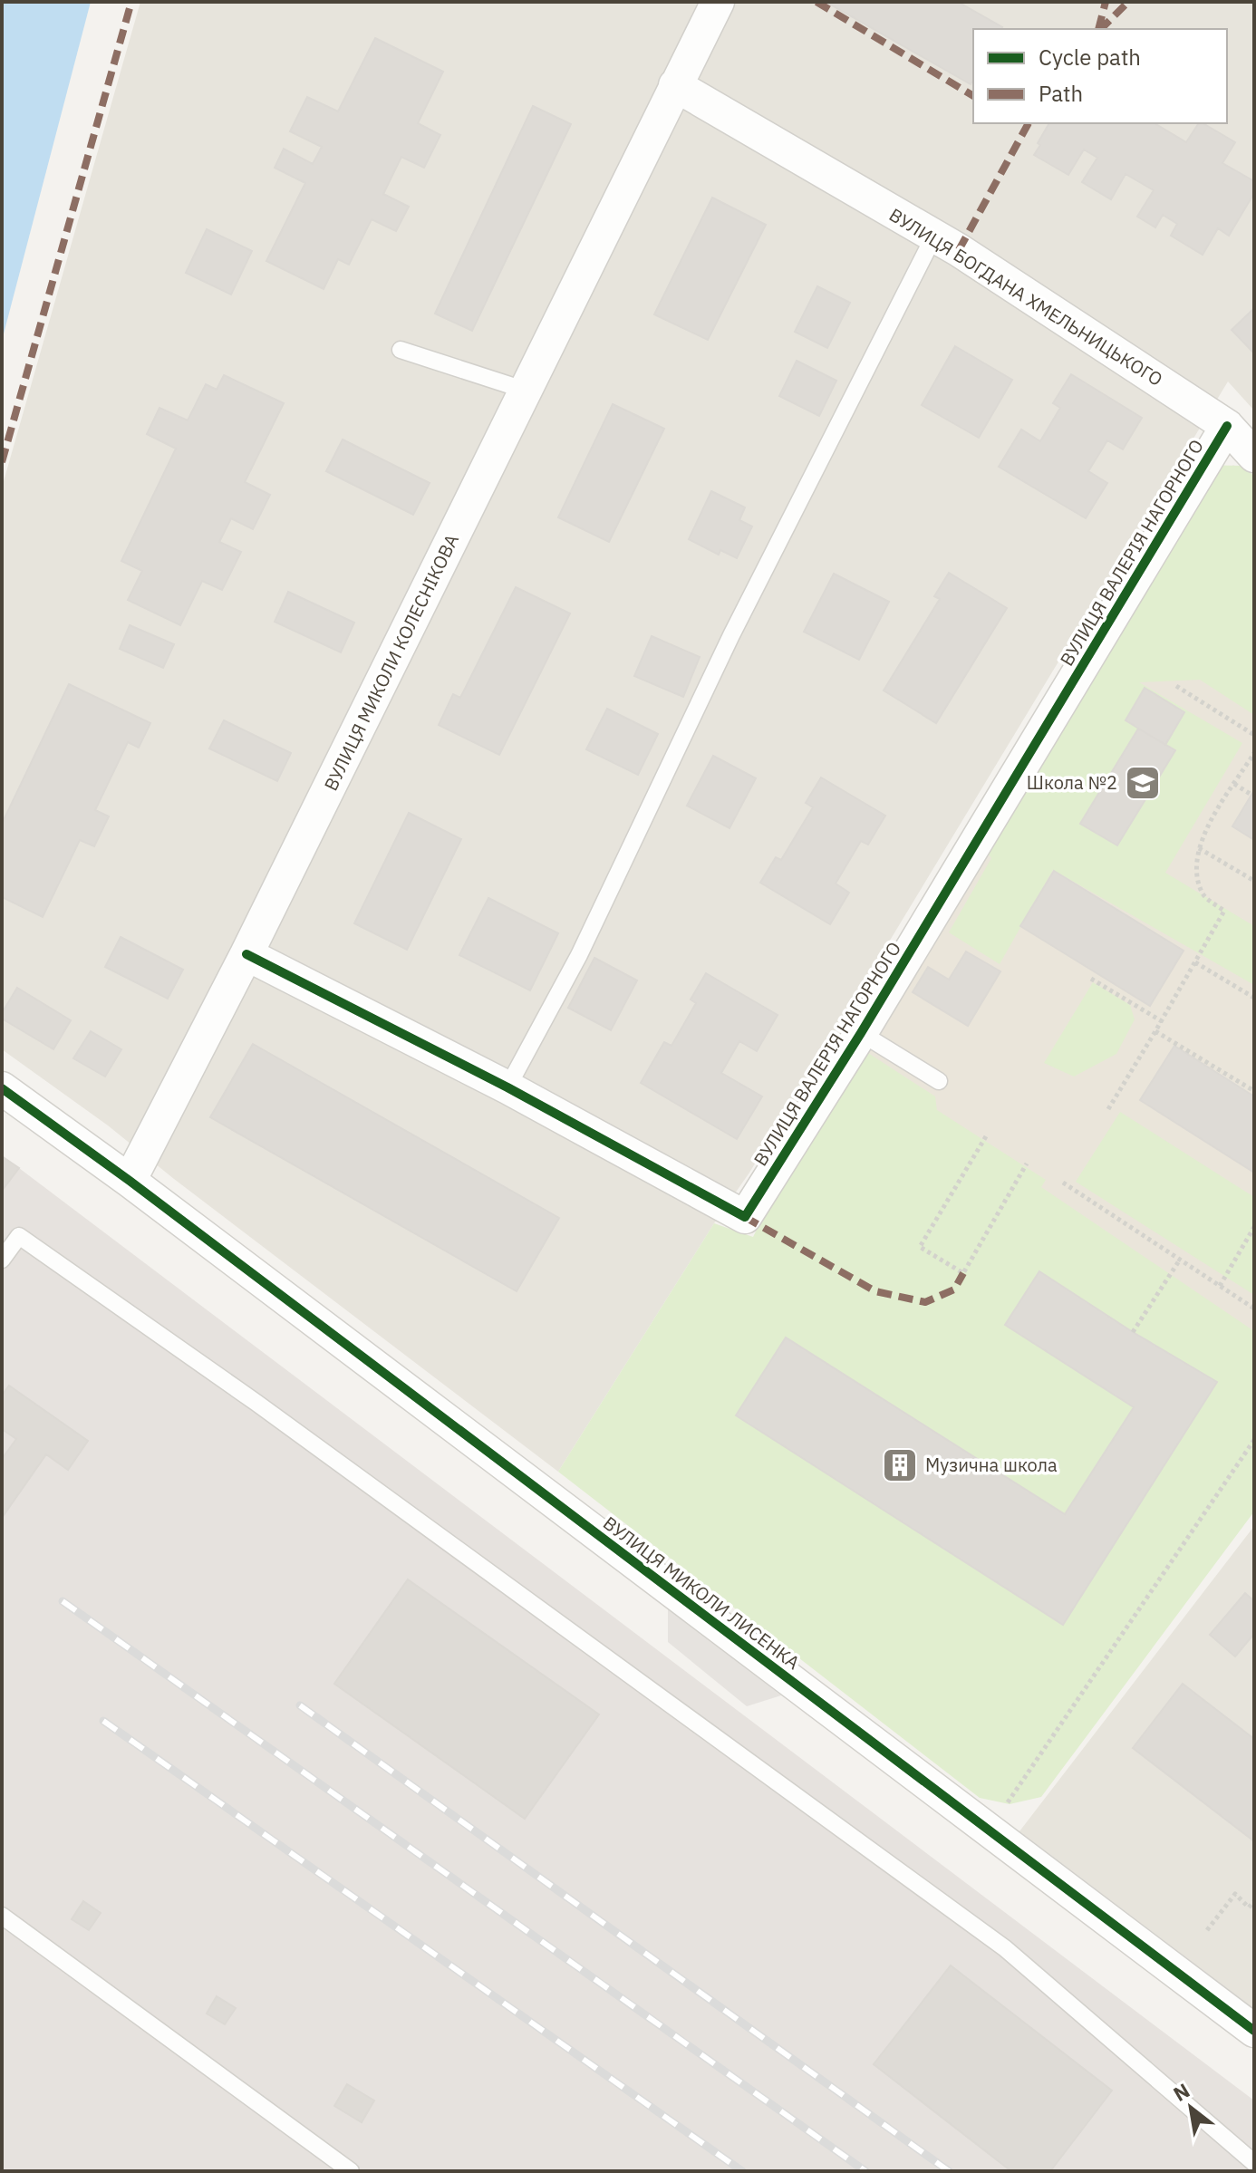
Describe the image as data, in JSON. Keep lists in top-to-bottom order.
{
  "streets": {
    "street": [
      "ВУЛИЦЯ БОГДАНА ХМЕЛЬНИЦЬКОГО",
      "ВУЛИЦЯ ВАЛЕРІЯ НАГОРНОГО",
      "ВУЛИЦЯ МИКОЛИ КОЛЕСНІКОВА",
      "ВУЛИЦЯ МИКОЛИ ЛИСЕНКА"
    ]
  },
  "crossings": [
    ["ВУЛИЦЯ БОГДАНА ХМЕЛЬНИЦЬКОГО", "ВУЛИЦЯ ВАЛЕРІЯ НАГОРНОГО"],
    ["ВУЛИЦЯ БОГДАНА ХМЕЛЬНИЦЬКОГО", "ВУЛИЦЯ МИКОЛИ КОЛЕСНІКОВА"],
    ["ВУЛИЦЯ ВАЛЕРІЯ НАГОРНОГО", "ВУЛИЦЯ МИКОЛИ КОЛЕСНІКОВА"],
    ["ВУЛИЦЯ МИКОЛИ КОЛЕСНІКОВА", "ВУЛИЦЯ МИКОЛИ ЛИСЕНКА"]
  ],
  "places": {
    "school or university": ["Школа №2"],
    "building": ["Музична школа"]
  },
  "legend": ["Cycle path", "Path"],
  "north": "top left"
}
